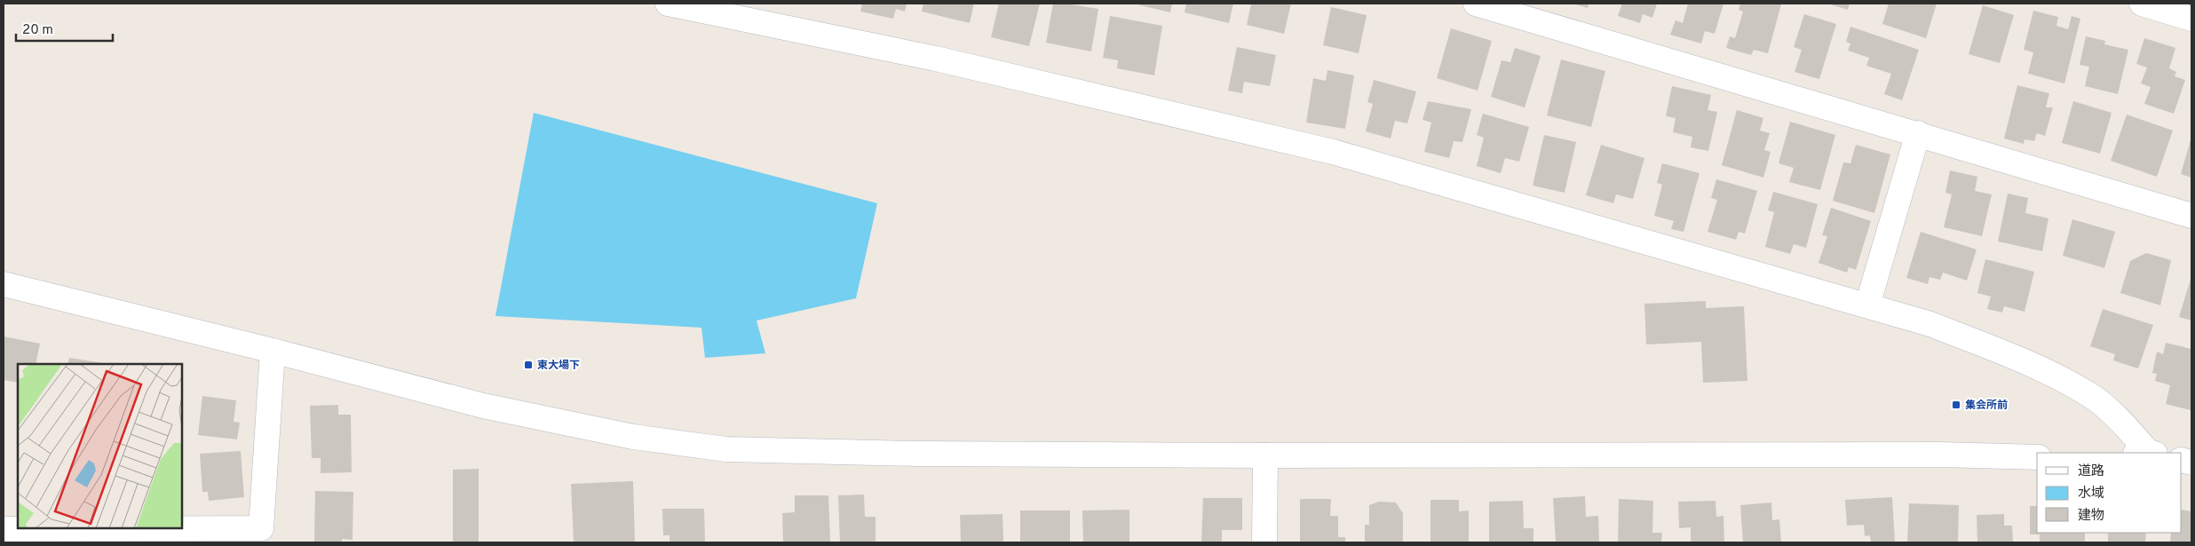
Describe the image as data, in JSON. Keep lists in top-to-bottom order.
{
  "places": {
    "transit": ["東大場下", "集会所前"]
  },
  "legend": ["道路", "水域", "建物"],
  "scale_bar": "20 m"
}
